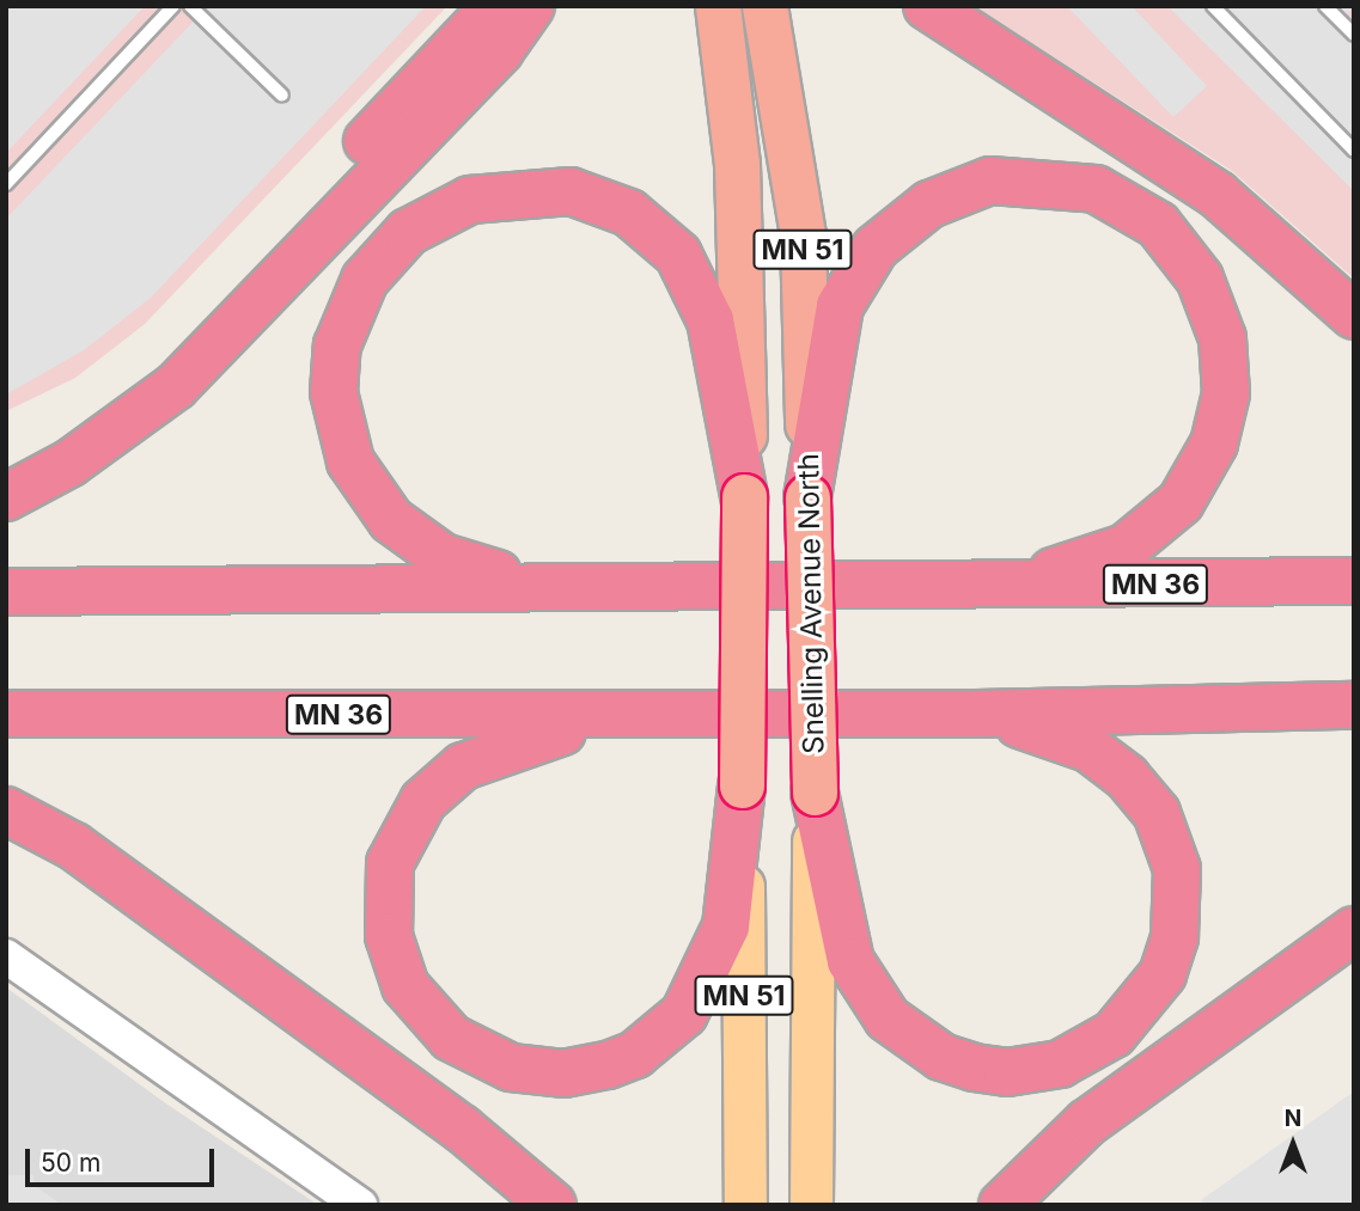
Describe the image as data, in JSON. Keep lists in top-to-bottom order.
{
  "streets": {
    "highway": ["MN 51", "MN 36", "Snelling Avenue North"]
  },
  "scale_bar": "50 m",
  "north": "top"
}
